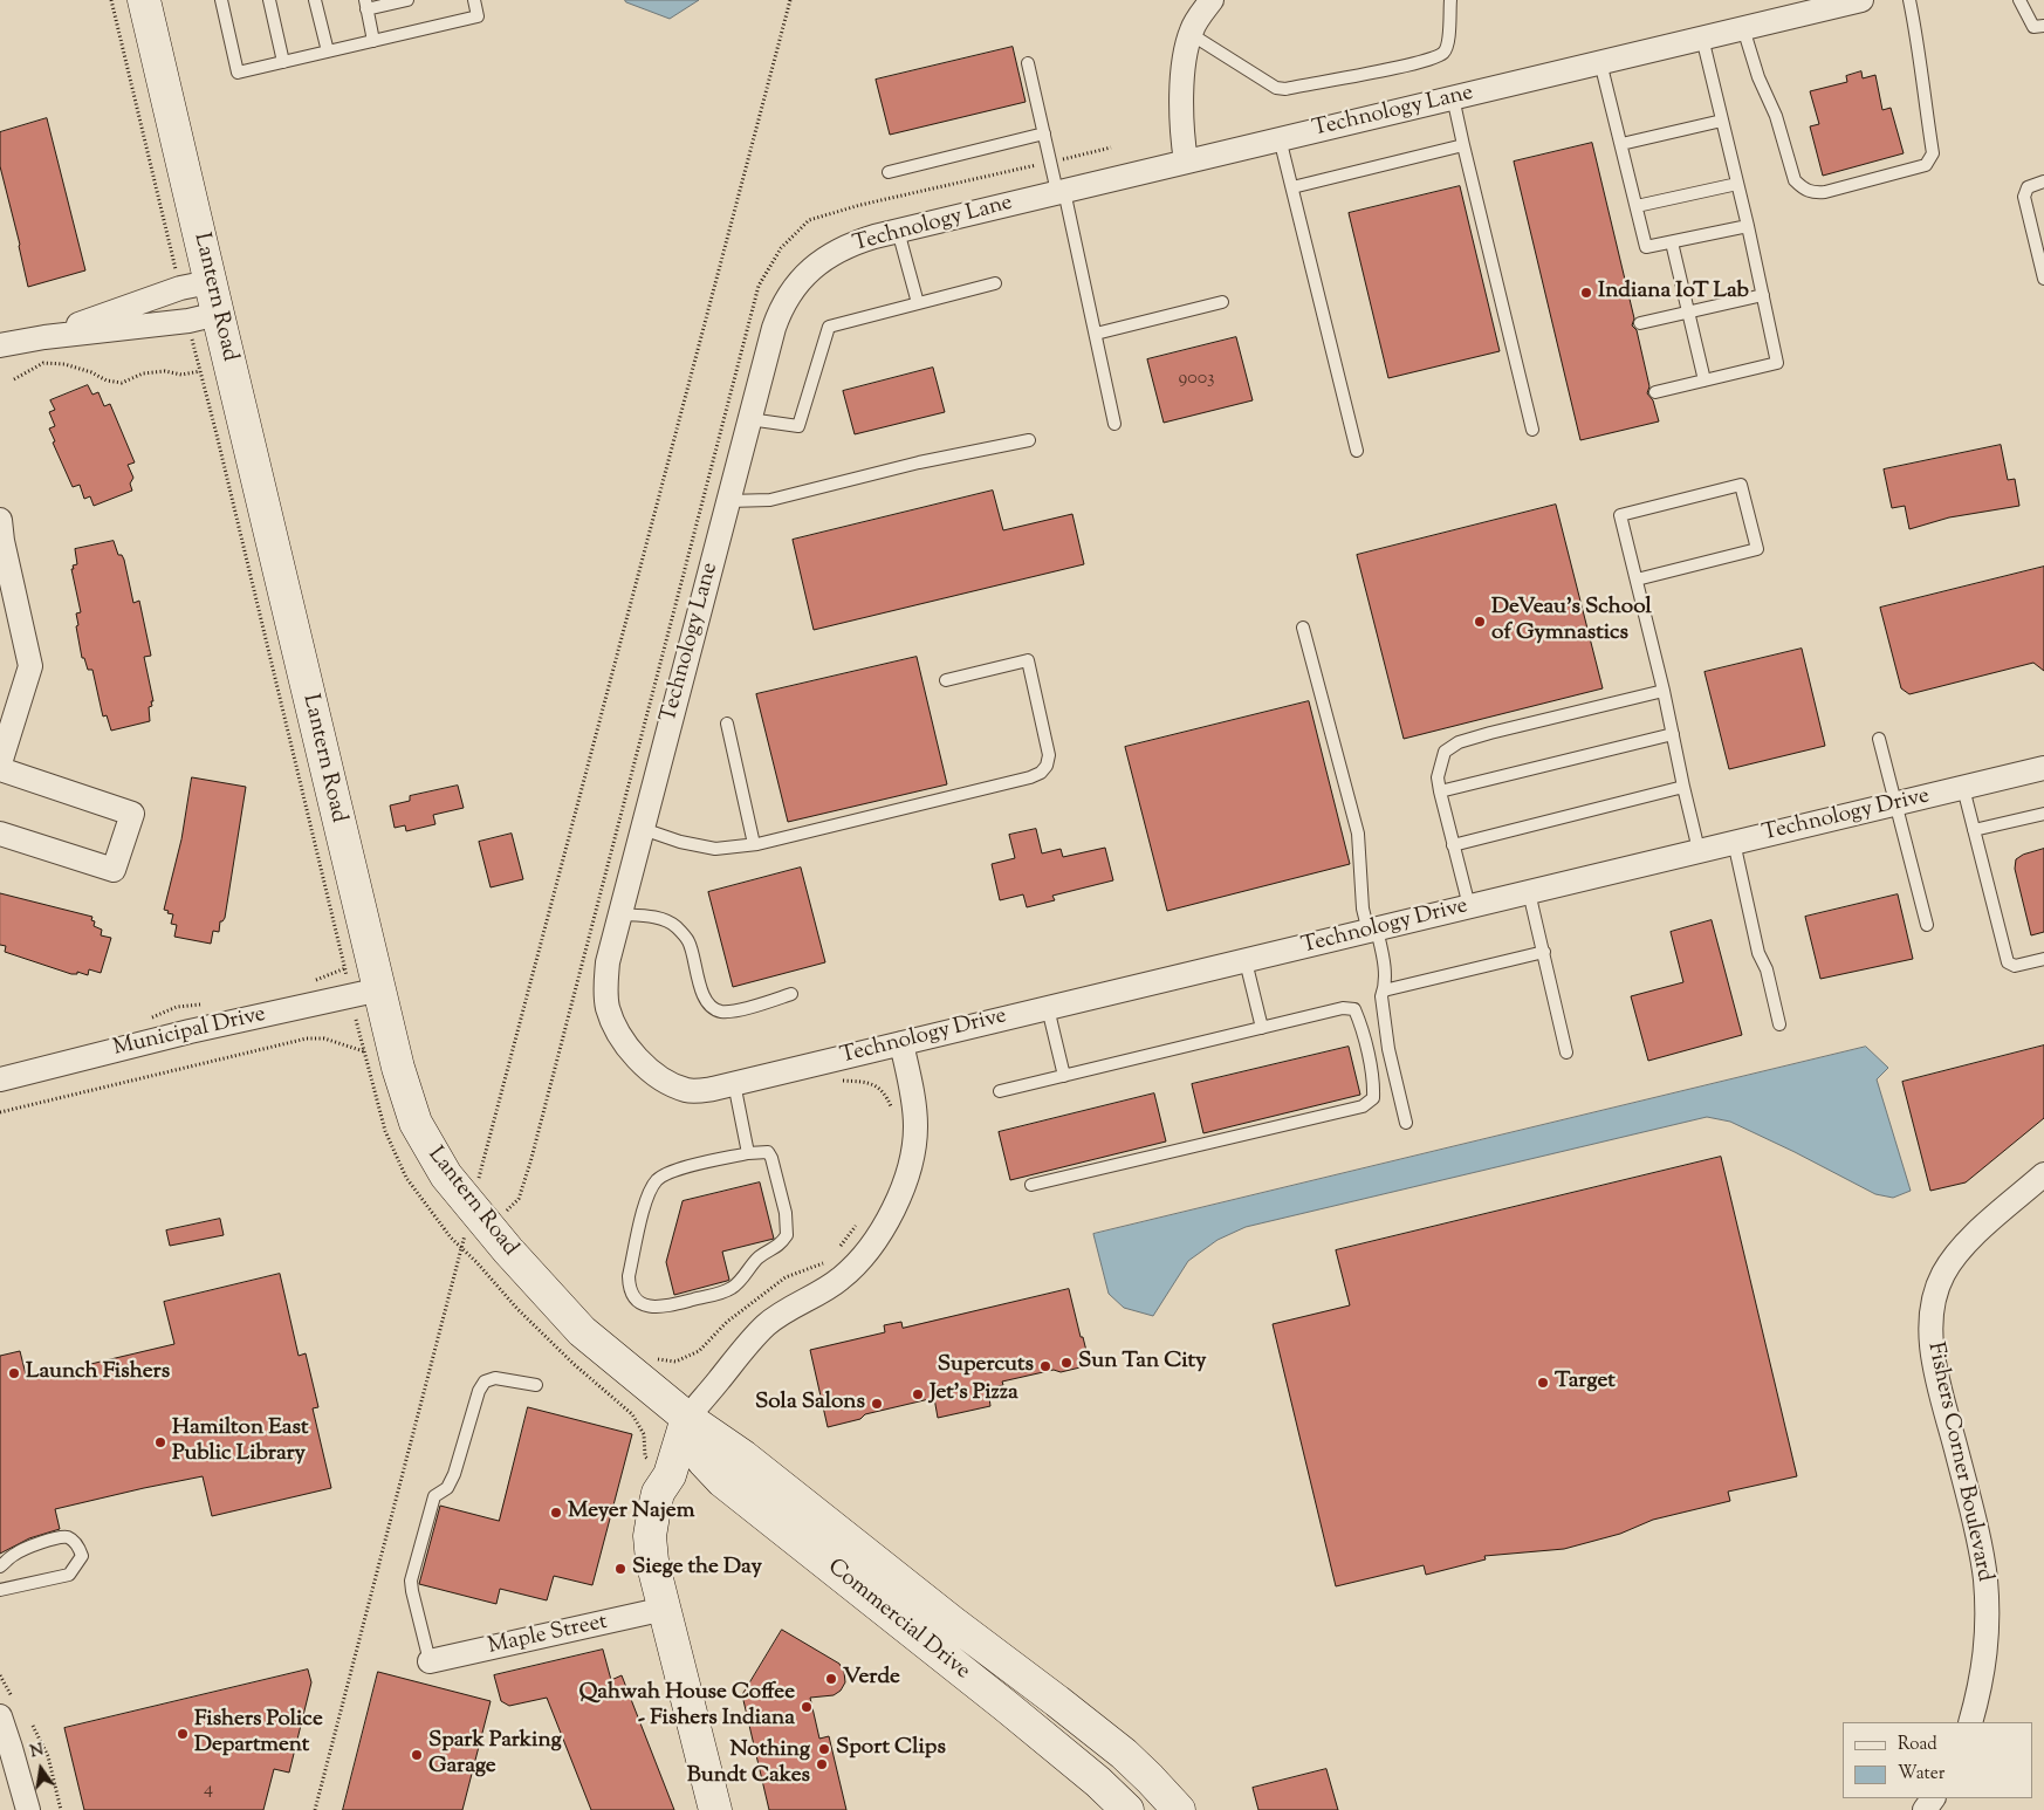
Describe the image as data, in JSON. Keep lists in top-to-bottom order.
{
  "streets": {
    "street": [
      "Technology Lane",
      "Lantern Road",
      "Technology Drive",
      "Municipal Drive",
      "Fishers Corner Boulevard",
      "Commercial Drive",
      "Maple Street"
    ]
  },
  "crossings": [
    ["Technology Lane", "Technology Drive"],
    ["Lantern Road", "Municipal Drive"],
    ["Lantern Road", "Commercial Drive"]
  ],
  "places": [
    "Indiana IoT Lab",
    "DeVeau's School of Gymnastics",
    "Sun Tan City",
    "Supercuts",
    "Launch Fishers",
    "Target",
    "Jet's Pizza",
    "Sola Salons",
    "Hamilton East Public Library",
    "Meyer Najem",
    "Siege the Day",
    "Verde",
    "Qahwah House Coffee - Fishers Indiana",
    "Fishers Police Department",
    "Sport Clips",
    "Spark Parking Garage",
    "Nothing Bundt Cakes"
  ],
  "house_numbers": ["9003", "4"],
  "legend": ["Road", "Water"],
  "north": "top"
}
